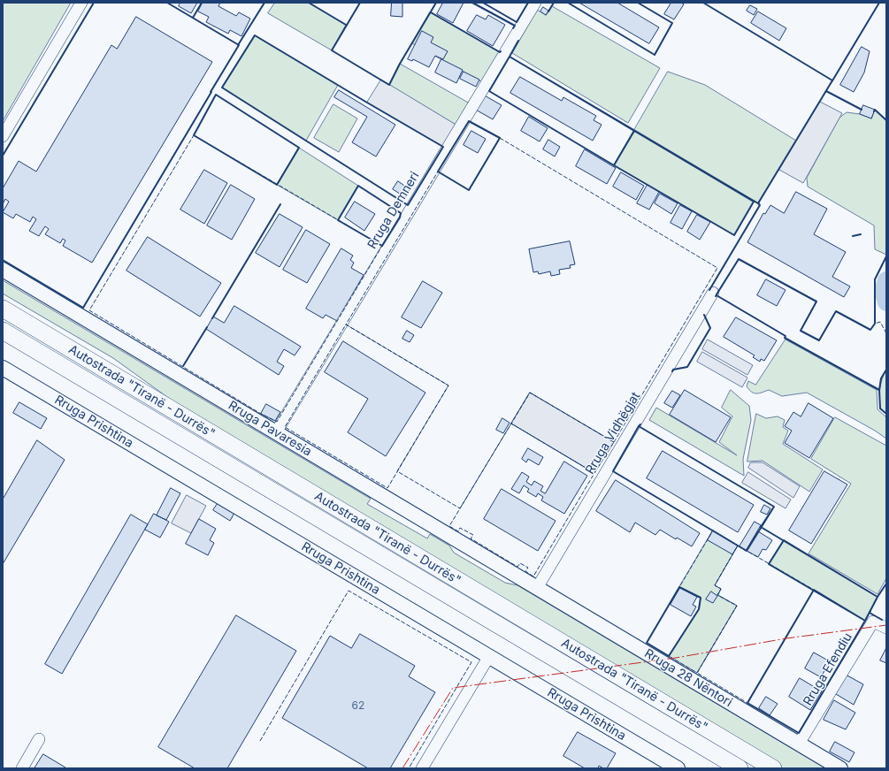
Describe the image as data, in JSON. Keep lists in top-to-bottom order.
{
  "streets": {
    "highway": ["Autostrada \"Tiranë - Durrës\""],
    "main road": ["Rruga Prishtina", "Rruga Pavaresia", "Rruga 28 Nëntori"],
    "street": ["Rruga Demneri", "Rruga Vidhëgjat", "Rruga Efendiu"]
  },
  "crossings": [
    ["Rruga Demneri", "Rruga Pavaresia"],
    ["Rruga Pavaresia", "Rruga Vidhëgjat"],
    ["Rruga Pavaresia", "Rruga 28 Nëntori"],
    ["Rruga Vidhëgjat", "Rruga 28 Nëntori"],
    ["Rruga Efendiu", "Rruga 28 Nëntori"]
  ],
  "house_numbers": ["62"]
}
